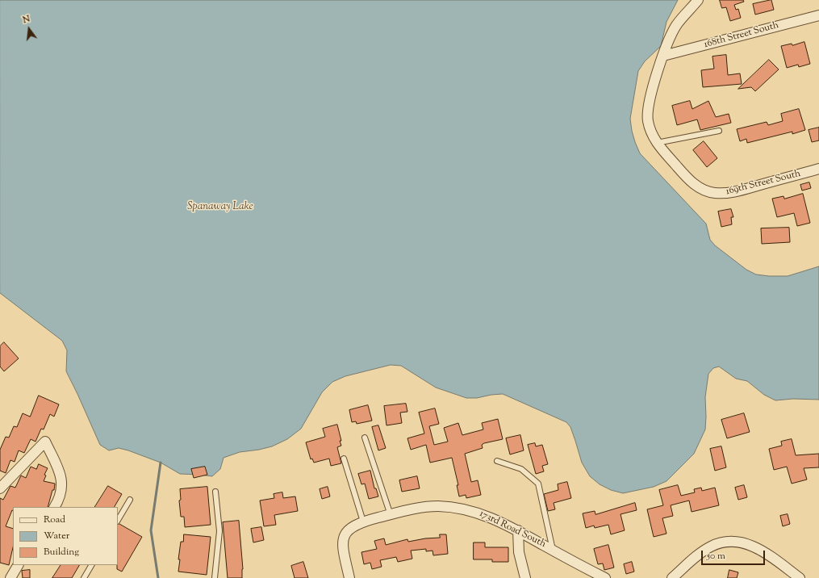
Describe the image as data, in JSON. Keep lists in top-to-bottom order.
{
  "streets": {
    "street": ["168th Street South", "169th Street South", "173rd Road South"]
  },
  "water": ["Spanaway Lake"],
  "legend": ["Road", "Water", "Building"],
  "scale_bar": "50 m",
  "north": "top"
}
